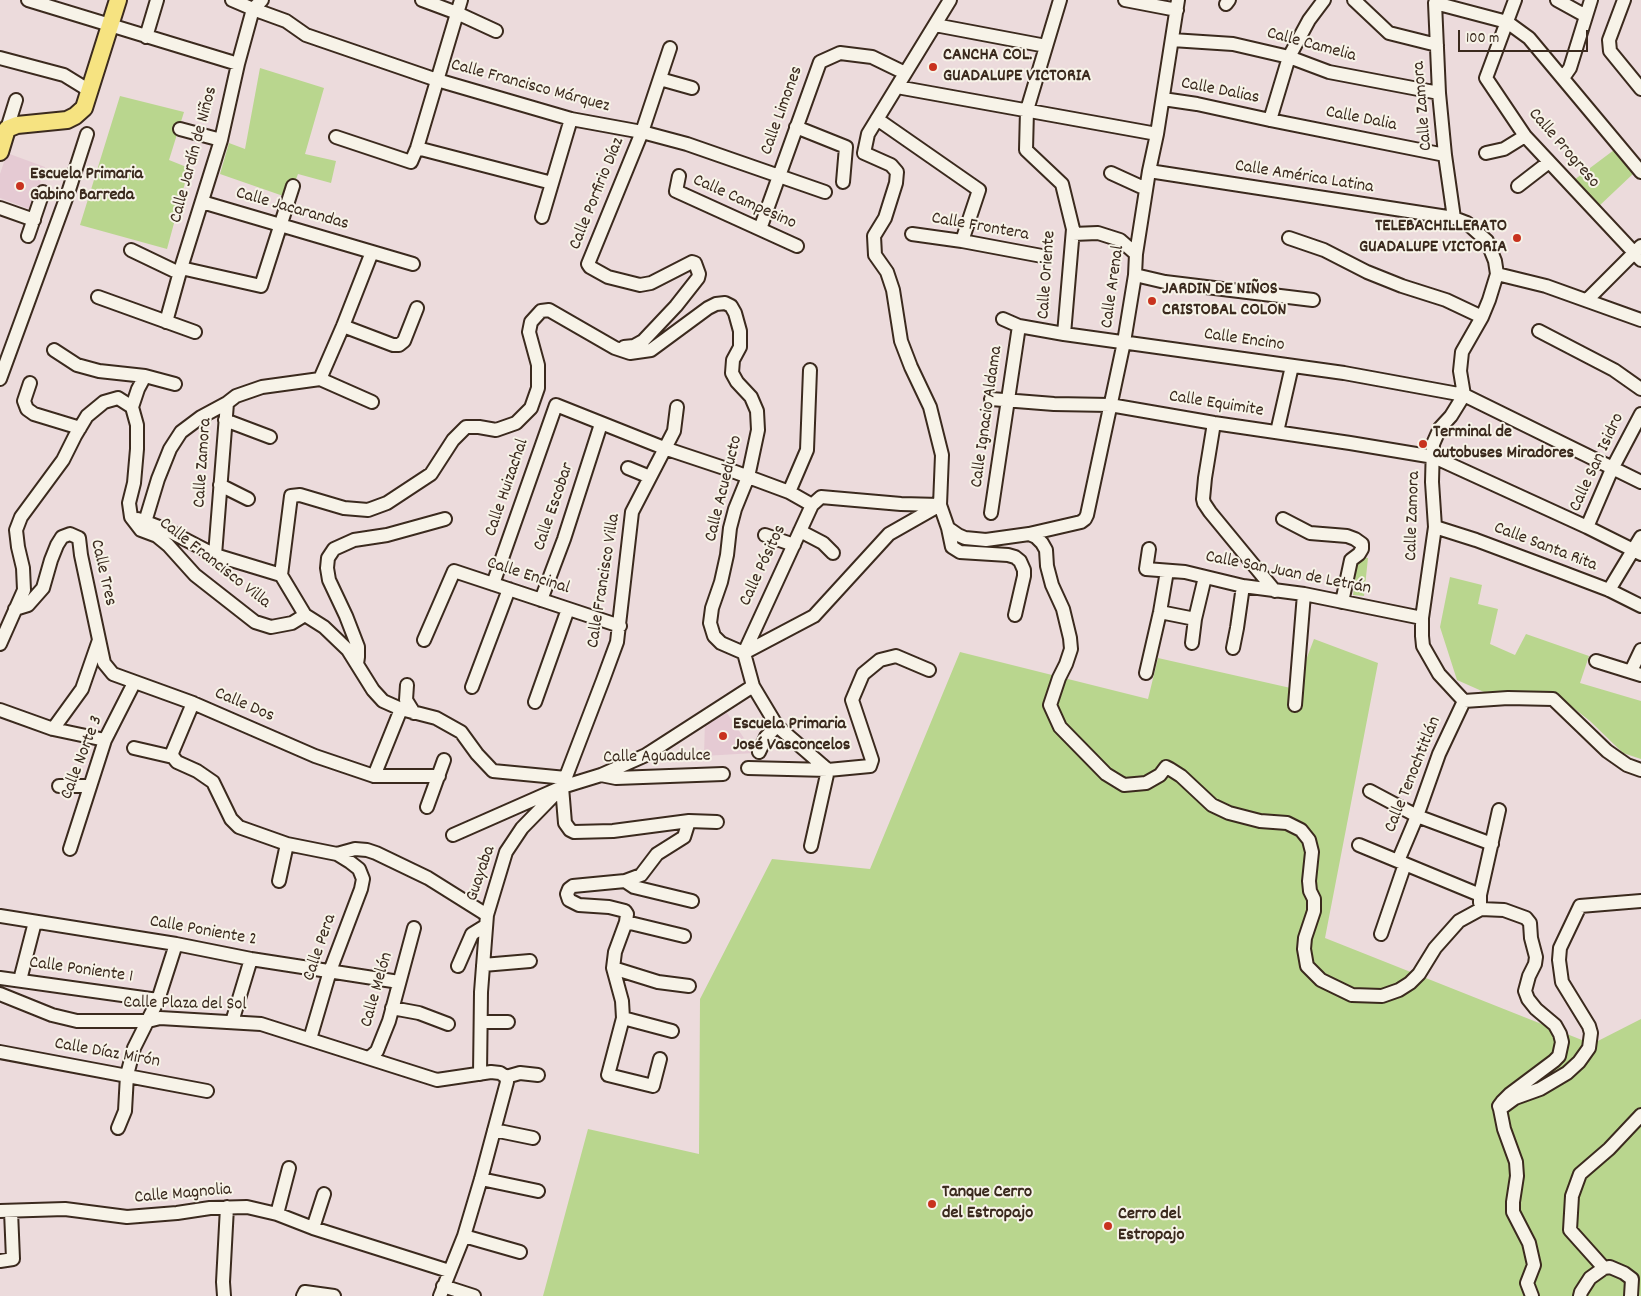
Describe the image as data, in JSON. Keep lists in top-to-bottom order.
{
  "streets": {
    "street": [
      "Calle Camelia",
      "Calle Francisco Márquez",
      "Calle Dalias",
      "Calle Zamora",
      "Calle Limones",
      "Calle Dalia",
      "Calle Progreso",
      "Calle Jardín de Niños",
      "Calle América Latina",
      "Calle Porfirio Díaz",
      "Calle Campesino",
      "Calle Jacarandas",
      "Calle Frontera",
      "Calle Oriente",
      "Calle Arenal",
      "Calle Encino",
      "Calle Equimite",
      "Calle Ignacio Aldama",
      "Calle San Isidro",
      "Calle Huizachal",
      "Calle Acueducto",
      "Calle Escobar",
      "Calle Santa Rita",
      "Calle Francisco Villa",
      "Calle Pósitos",
      "Calle Tres",
      "Calle San Juan de Letrán",
      "Calle Encinal",
      "Calle Dos",
      "Calle Norte 3",
      "Calle Aguadulce",
      "Calle Tenochtitlán",
      "Guayaba",
      "Calle Poniente 2",
      "Calle Pera",
      "Calle Poniente 1",
      "Calle Melón",
      "Calle Plaza del Sol",
      "Calle Díaz Mirón",
      "Calle Magnolia"
    ]
  },
  "crossings": [
    ["Calle Camelia", "Calle Zamora"],
    ["Calle Camelia", "Calle Arenal"],
    ["Calle Francisco Márquez", "Calle Limones"],
    ["Calle Francisco Márquez", "Calle Jardín de Niños"],
    ["Calle Francisco Márquez", "Calle Porfirio Díaz"],
    ["Calle Dalias", "Calle Dalia"],
    ["Calle Dalias", "Calle Arenal"],
    ["Calle Zamora", "Calle Dalia"],
    ["Calle Zamora", "Calle América Latina"],
    ["Calle Zamora", "Calle Encino"],
    ["Calle Zamora", "Calle Equimite"],
    ["Calle Zamora", "Calle Santa Rita"],
    ["Calle Zamora", "Calle San Juan de Letrán"],
    ["Calle Zamora", "Calle Tenochtitlán"],
    ["Calle Limones", "Calle Campesino"],
    ["Calle Jardín de Niños", "Calle Jacarandas"],
    ["Calle América Latina", "Calle Arenal"],
    ["Calle Porfirio Díaz", "Calle Acueducto"],
    ["Calle Oriente", "Calle Encino"],
    ["Calle Arenal", "Calle Encino"],
    ["Calle Arenal", "Calle Equimite"],
    ["Calle Encino", "Calle Ignacio Aldama"],
    ["Calle Encino", "Calle San Isidro"],
    ["Calle Equimite", "Calle Ignacio Aldama"],
    ["Calle Equimite", "Calle San Isidro"],
    ["Calle Huizachal", "Calle Escobar"],
    ["Calle Huizachal", "Calle Encinal"],
    ["Calle Acueducto", "Calle Pósitos"],
    ["Calle Escobar", "Calle Encinal"],
    ["Calle Francisco Villa", "Calle Encinal"],
    ["Calle Francisco Villa", "Calle Aguadulce"],
    ["Calle Francisco Villa", "Guayaba"],
    ["Calle Tres", "Calle Dos"],
    ["Calle Dos", "Calle Norte 3"],
    ["Calle Aguadulce", "Guayaba"],
    ["Guayaba", "Calle Plaza del Sol"],
    ["Calle Poniente 2", "Calle Pera"],
    ["Calle Poniente 2", "Calle Melón"],
    ["Calle Pera", "Calle Plaza del Sol"],
    ["Calle Melón", "Calle Plaza del Sol"]
  ],
  "places": [
    "CANCHA COL. GUADALUPE VICTORIA",
    "Escuela Primaria Gabino Barreda",
    "TELEBACHILLERATO GUADALUPE VICTORIA",
    "JARDIN DE NIÑOS CRISTOBAL COLON",
    "Terminal de autobuses Miradores",
    "Escuela Primaria José Vasconcelos",
    "Tanque Cerro del Estropajo",
    "Cerro del Estropajo"
  ],
  "scale_bar": "100 m"
}
